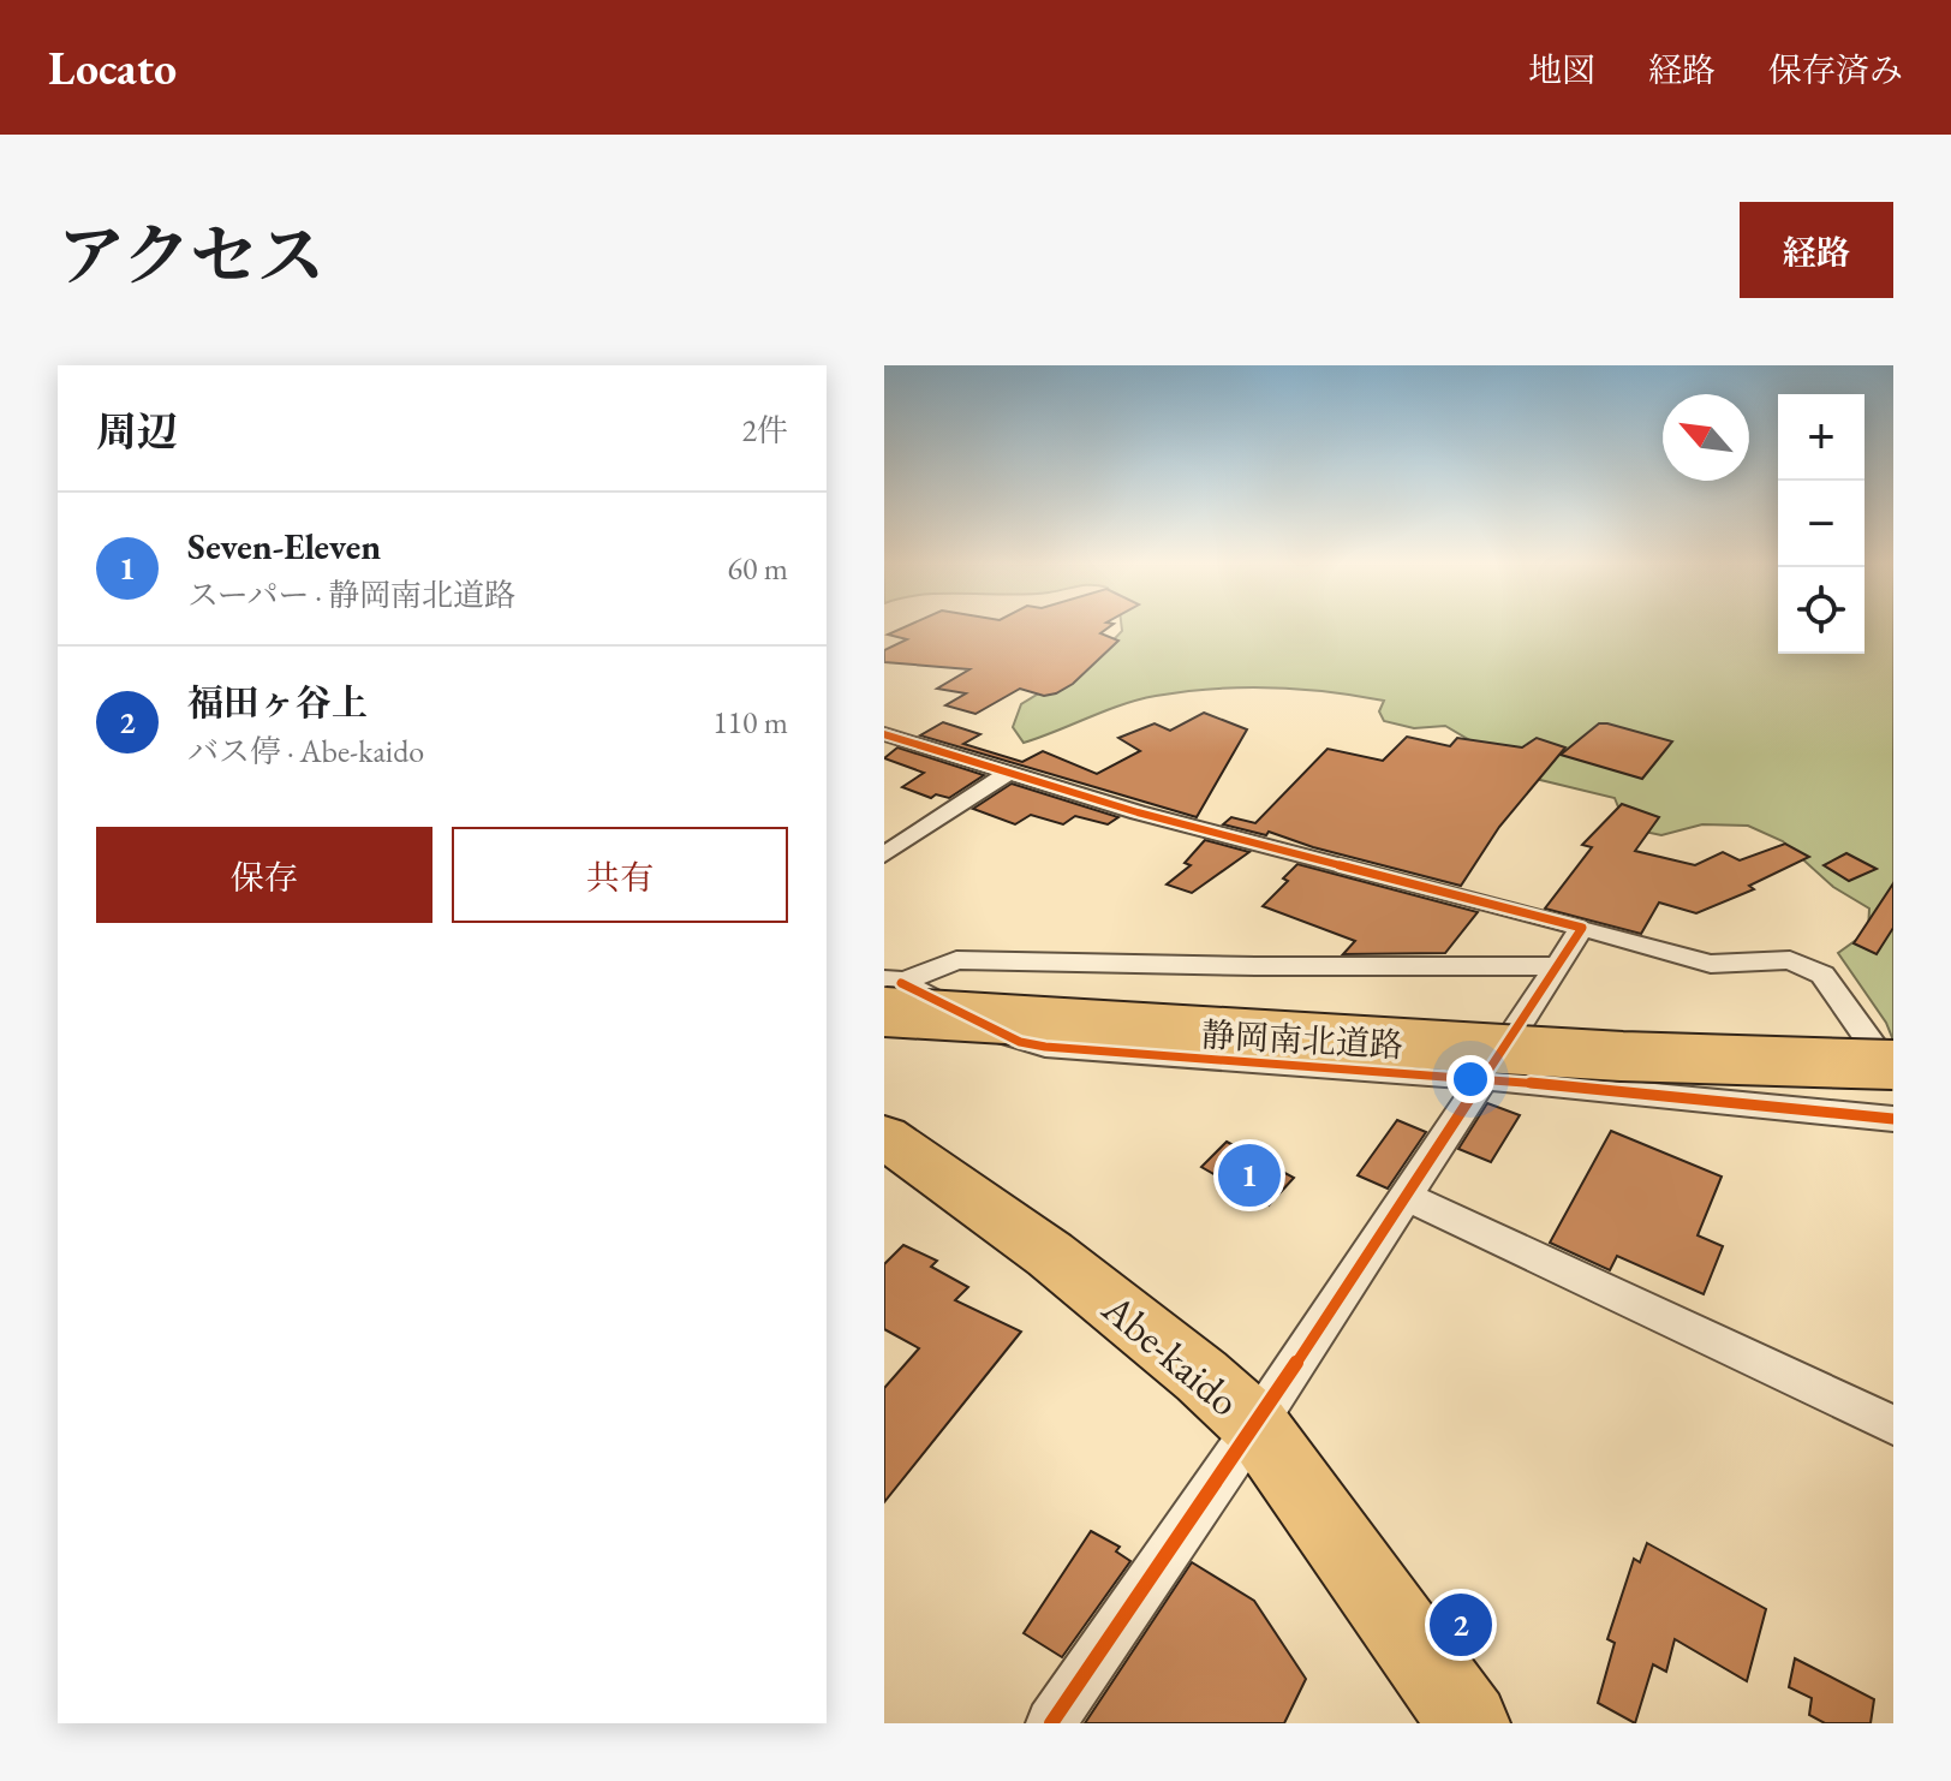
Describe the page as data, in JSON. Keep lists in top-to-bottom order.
{
  "streets": {
    "highway": ["静岡南北道路"],
    "main road": ["Abe-kaido"]
  },
  "north": "top left",
  "page": {
    "header": "Locato",
    "nav": ["地図", "経路", "保存済み"],
    "title": "アクセス",
    "buttons": [
      "経路",
      ["保存", "共有"]
    ],
    "heading": ["周辺", "2件"],
    "map_buttons": ["+", "−"],
    "list": [
      {
        "mark": "1",
        "name": "Seven-Eleven",
        "note": "スーパー · 静岡南北道路",
        "value": "60 m"
      },
      {
        "mark": "2",
        "name": "福田ヶ谷上",
        "note": "バス停 · Abe-kaido",
        "value": "110 m"
      }
    ],
    "pins": ["1", "2"]
  }
}
